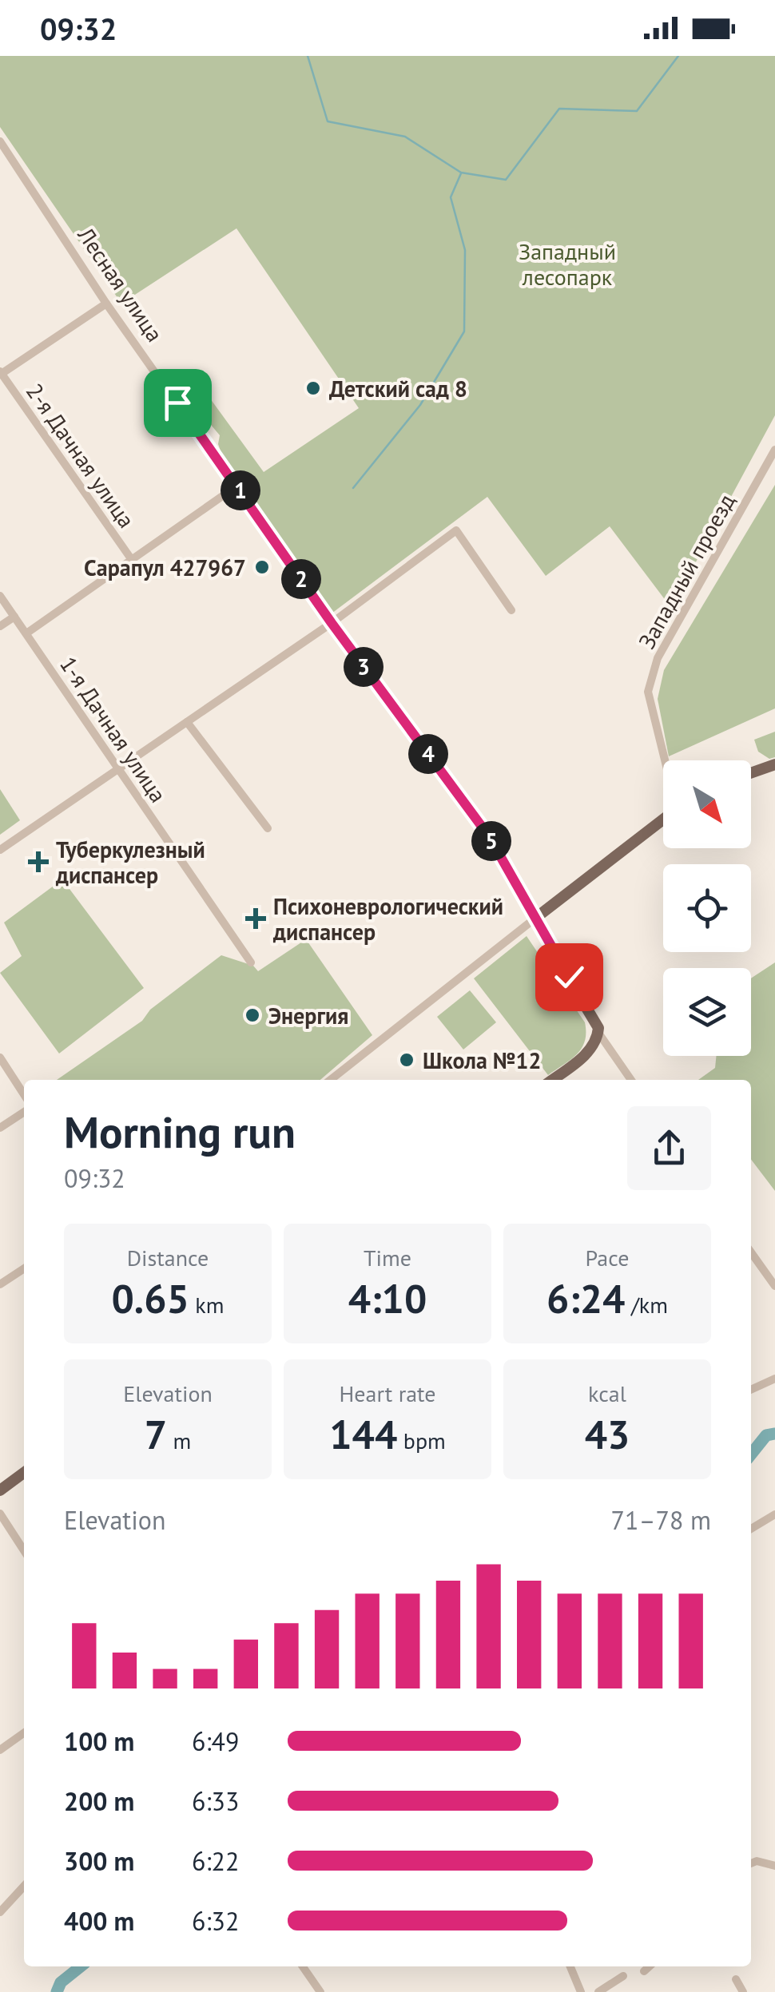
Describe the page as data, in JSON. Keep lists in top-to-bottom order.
{
  "streets": {
    "main road": ["Лесная улица"],
    "street": ["2-я Дачная улица", "Западный проезд", "1-я Дачная улица"]
  },
  "parks": ["Западный лесопарк"],
  "places": {
    "other": [
      "Детский сад 8",
      "Сарапул 427967",
      "Энергия",
      "Школа №12"
    ],
    "health": ["Туберкулезный диспансер", "Психоневрологический диспансер"]
  },
  "north": "bottom right",
  "page": {
    "status": "09:32",
    "pins": [
      "1",
      "2",
      "3",
      "4",
      "5"
    ],
    "heading": ["Morning run", "09:32"],
    "stats": [
      ["Distance", "0.65 km"],
      ["Time", "4:10"],
      ["Pace", "6:24 /km"],
      ["Elevation", "7 m"],
      ["Heart rate", "144 bpm"],
      ["kcal", "43"]
    ],
    "chart": ["Elevation", "71–78 m"],
    "list": [
      {
        "name": "100 m",
        "note": "6:49"
      },
      {
        "name": "200 m",
        "note": "6:33"
      },
      {
        "name": "300 m",
        "note": "6:22"
      },
      {
        "name": "400 m",
        "note": "6:32"
      }
    ]
  }
}
